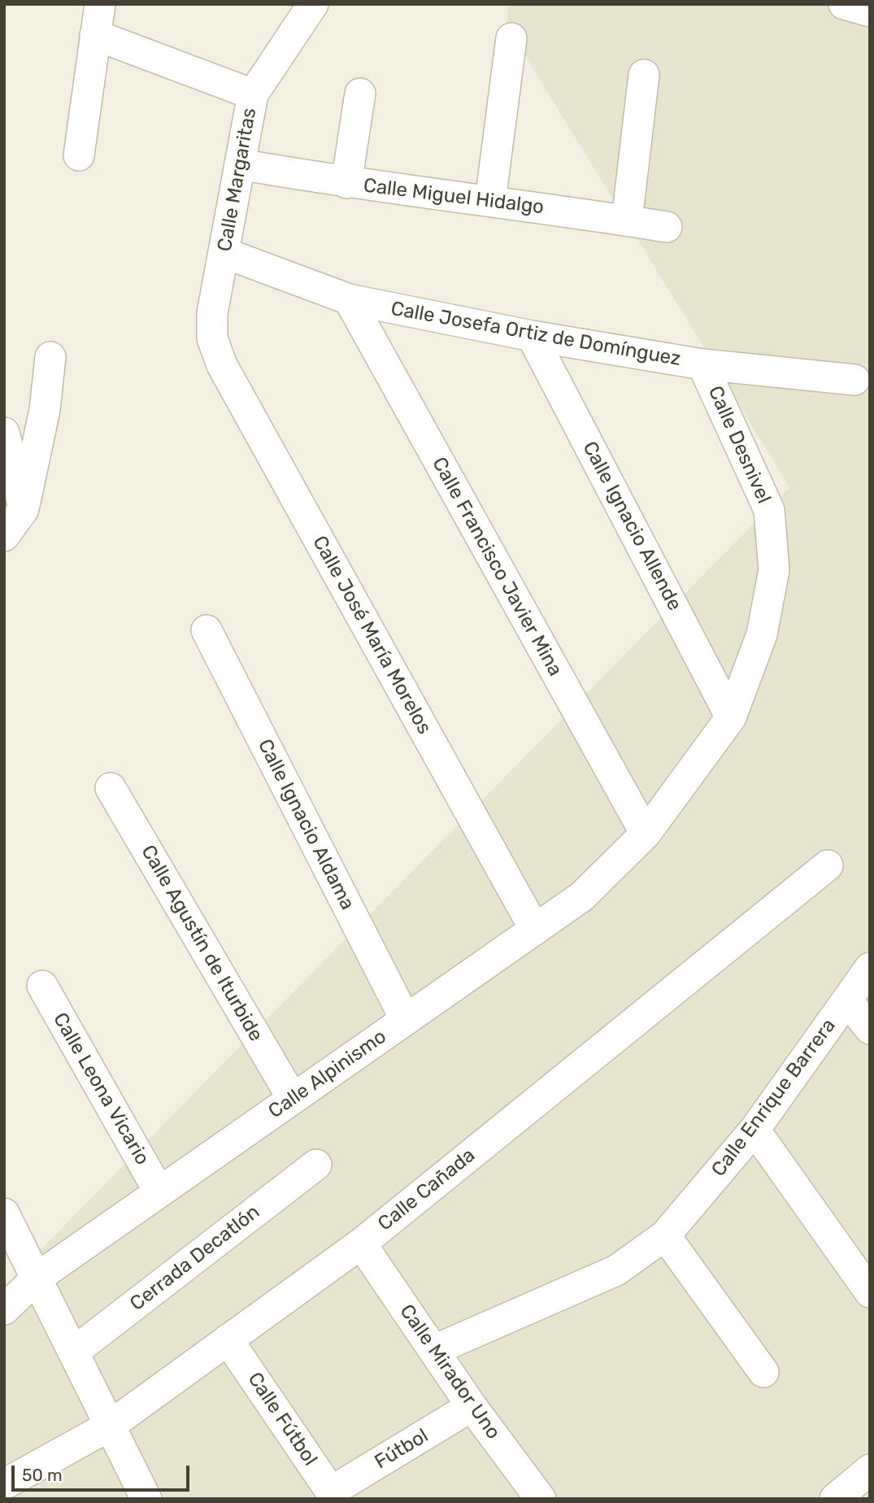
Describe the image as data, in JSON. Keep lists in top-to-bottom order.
{
  "streets": {
    "street": [
      "Calle Margaritas",
      "Calle Miguel Hidalgo",
      "Calle Josefa Ortiz de Domínguez",
      "Calle Desnivel",
      "Calle Ignacio Allende",
      "Calle Francisco Javier Mina",
      "Calle José María Morelos",
      "Calle Ignacio Aldama",
      "Calle Agustín de Iturbide",
      "Calle Alpinismo",
      "Calle Leona Vicario",
      "Calle Enrique Barrera",
      "Calle Cañada",
      "Cerrada Decatlón",
      "Calle Mirador Uno",
      "Calle Fútbol",
      "Fútbol"
    ]
  },
  "crossings": [
    ["Calle Margaritas", "Calle Miguel Hidalgo"],
    ["Calle Margaritas", "Calle Josefa Ortiz de Domínguez"],
    ["Calle Margaritas", "Calle José María Morelos"],
    ["Calle Josefa Ortiz de Domínguez", "Calle Desnivel"],
    ["Calle Josefa Ortiz de Domínguez", "Calle Ignacio Allende"],
    ["Calle Josefa Ortiz de Domínguez", "Calle Francisco Javier Mina"],
    ["Calle Desnivel", "Calle Ignacio Allende"],
    ["Calle Desnivel", "Calle Francisco Javier Mina"],
    ["Calle Desnivel", "Calle Alpinismo"],
    ["Calle Francisco Javier Mina", "Calle Alpinismo"],
    ["Calle José María Morelos", "Calle Alpinismo"],
    ["Calle Ignacio Aldama", "Calle Alpinismo"],
    ["Calle Agustín de Iturbide", "Calle Alpinismo"],
    ["Calle Alpinismo", "Calle Leona Vicario"],
    ["Calle Enrique Barrera", "Calle Mirador Uno"],
    ["Calle Cañada", "Calle Mirador Uno"],
    ["Calle Cañada", "Calle Fútbol"],
    ["Calle Mirador Uno", "Fútbol"],
    ["Calle Fútbol", "Fútbol"]
  ],
  "scale_bar": "50 m"
}
